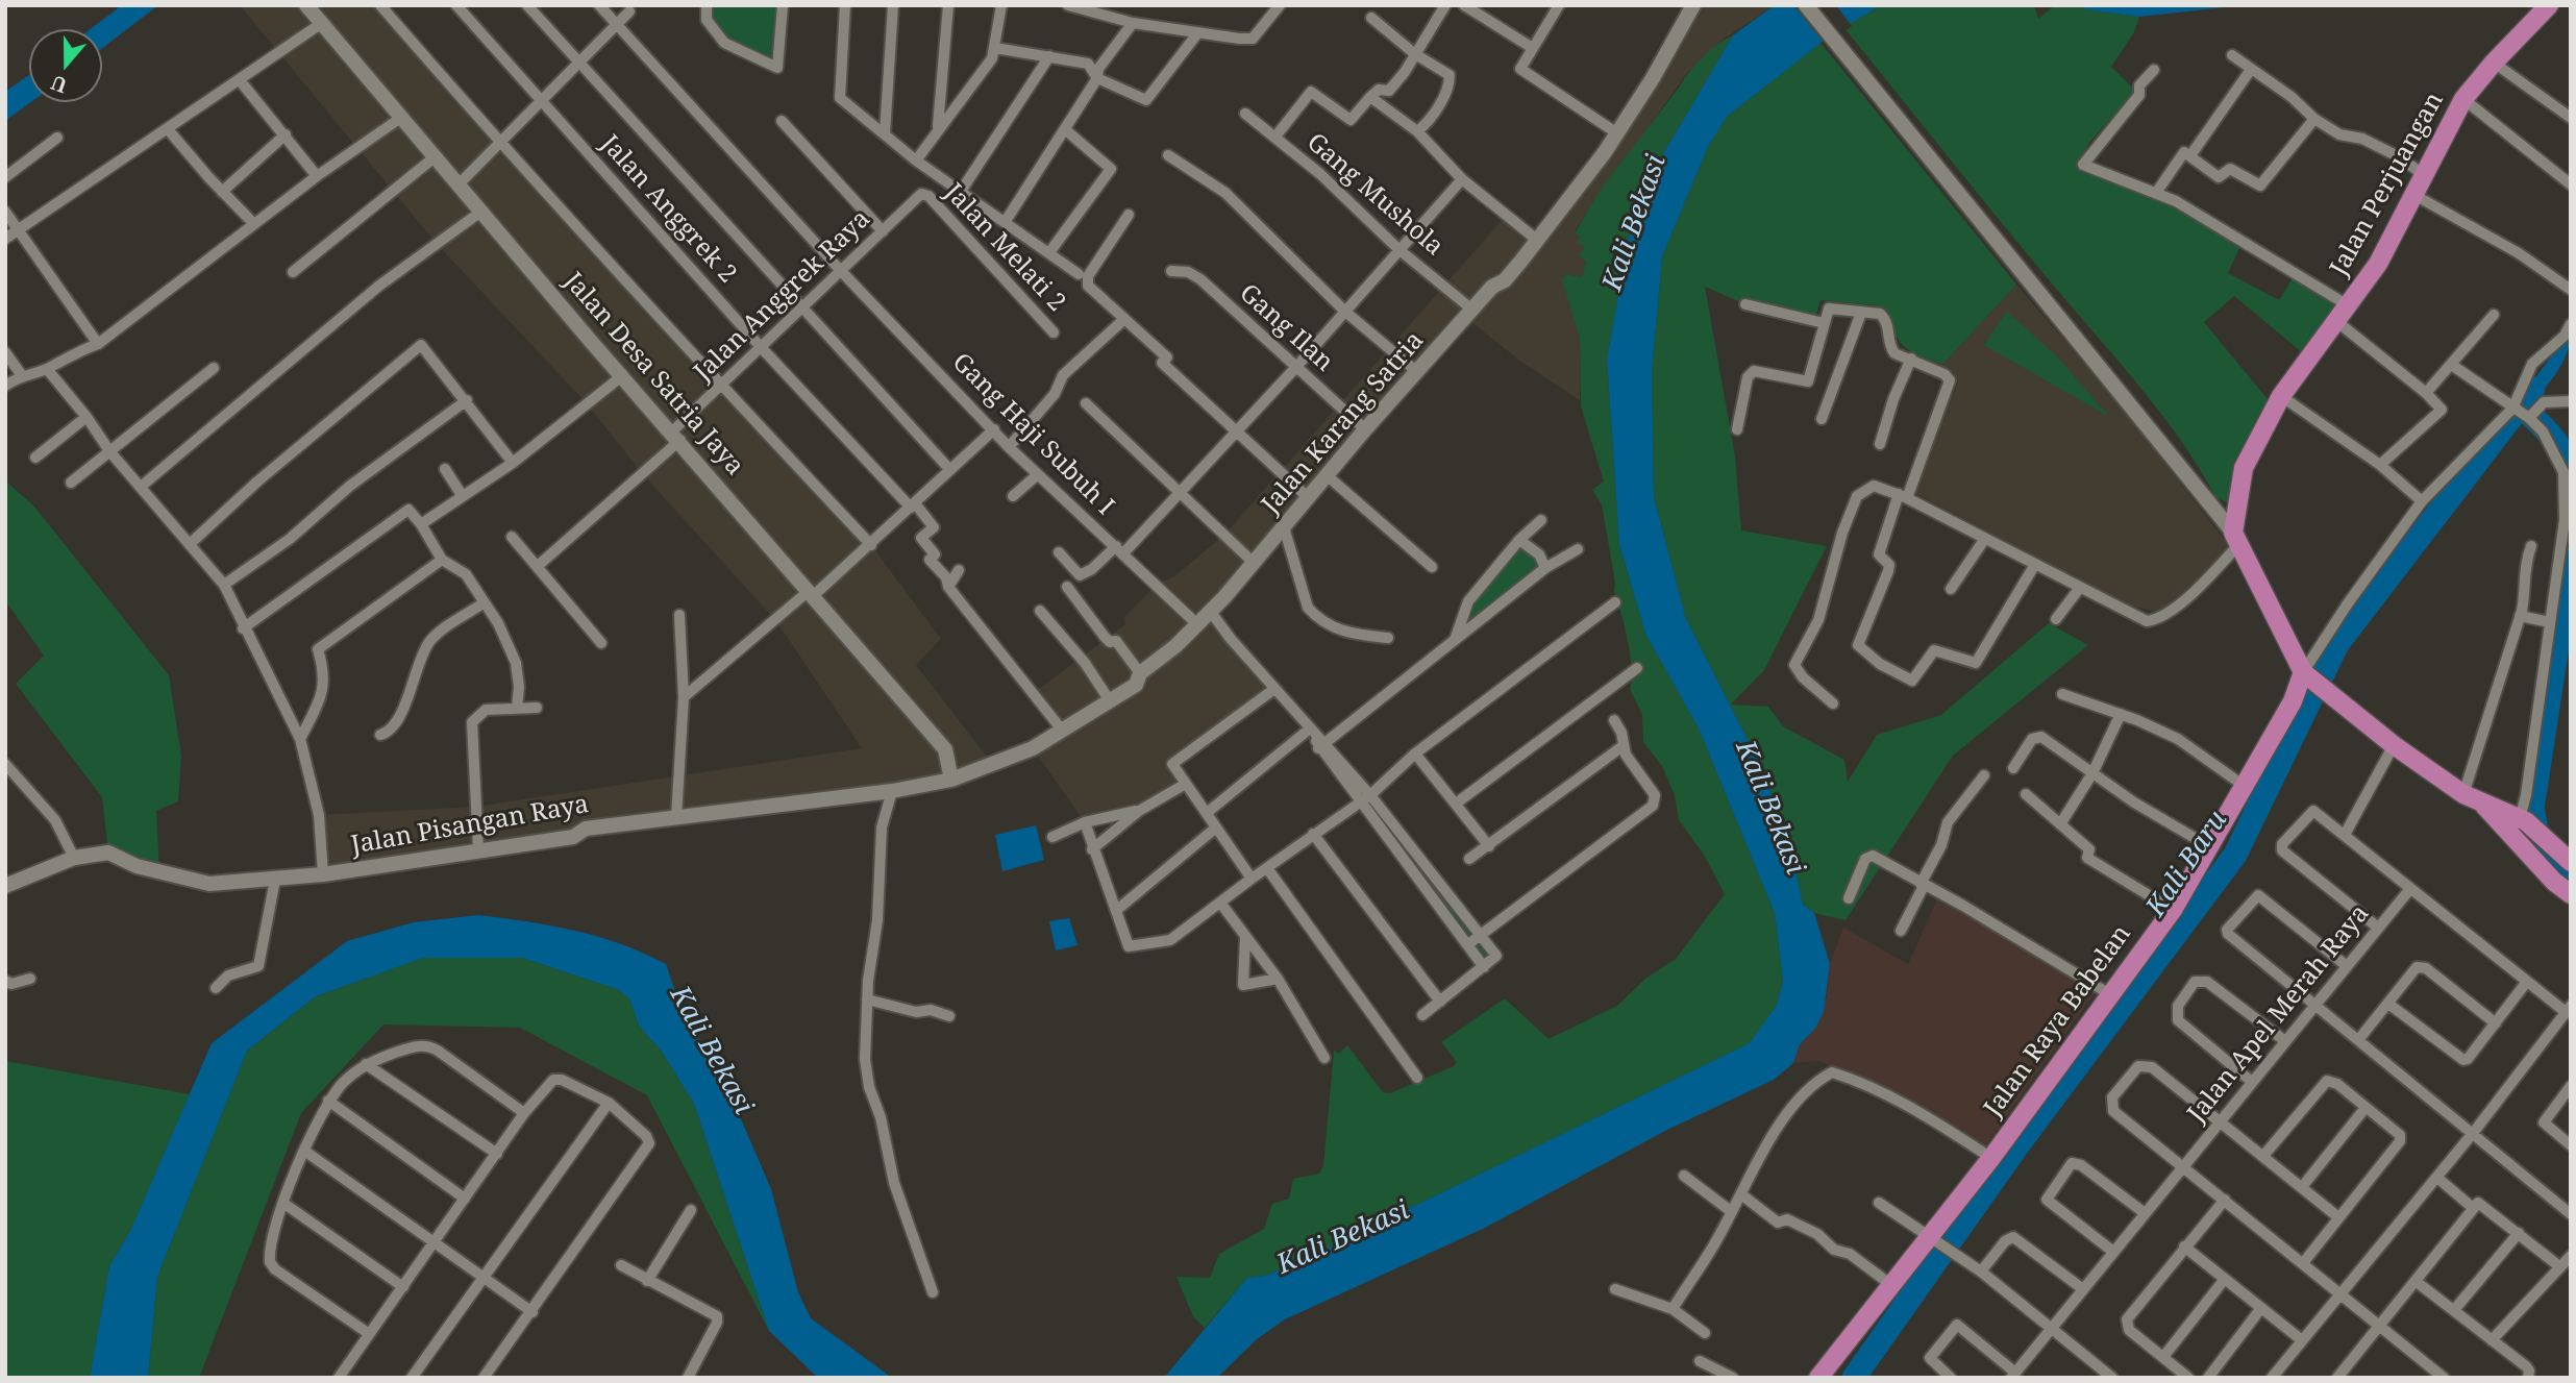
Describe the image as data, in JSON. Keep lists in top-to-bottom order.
{
  "streets": {
    "main road": ["Jalan Perjuangan", "Jalan Raya Babelan"],
    "street": [
      "Gang Mushola",
      "Jalan Anggrek 2",
      "Jalan Melati 2",
      "Jalan Anggrek Raya",
      "Gang Ilan",
      "Jalan Desa Satria Jaya",
      "Jalan Karang Satria",
      "Gang Haji Subuh I",
      "Jalan Pisangan Raya",
      "Jalan Apel Merah Raya"
    ]
  },
  "crossings": [
    ["Gang Mushola", "Jalan Karang Satria"],
    ["Jalan Anggrek 2", "Jalan Anggrek Raya"],
    ["Jalan Melati 2", "Jalan Anggrek Raya"],
    ["Jalan Anggrek Raya", "Jalan Desa Satria Jaya"],
    ["Jalan Anggrek Raya", "Gang Haji Subuh I"],
    ["Gang Ilan", "Jalan Karang Satria"],
    ["Jalan Desa Satria Jaya", "Jalan Karang Satria"],
    ["Jalan Desa Satria Jaya", "Jalan Pisangan Raya"],
    ["Jalan Karang Satria", "Gang Haji Subuh I"],
    ["Jalan Karang Satria", "Jalan Pisangan Raya"]
  ],
  "water": ["Kali Bekasi", "Kali Baru"],
  "north": "bottom"
}
